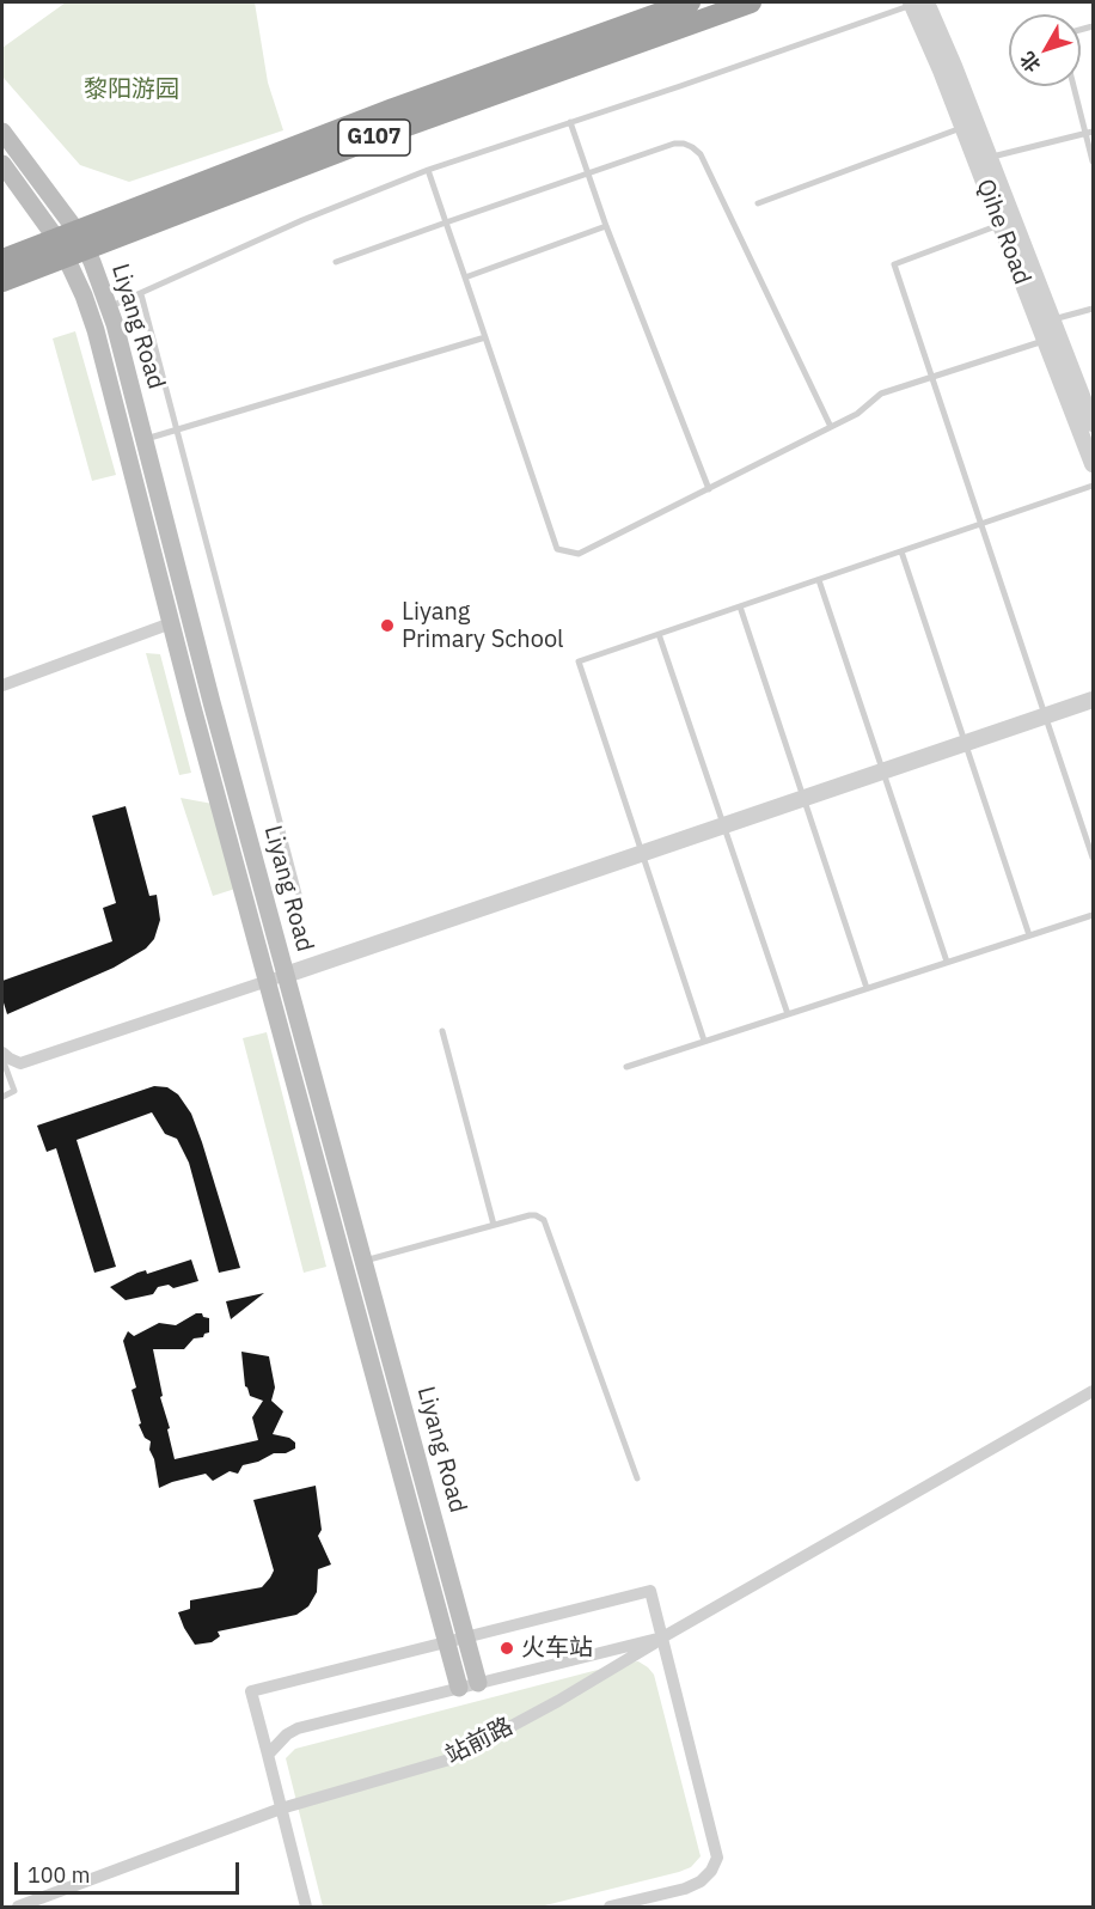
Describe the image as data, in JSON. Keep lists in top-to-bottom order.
{
  "streets": {
    "highway": ["G107"],
    "main road": ["Liyang Road"],
    "street": ["Qihe Road", "站前路"]
  },
  "crossings": [
    ["G107", "Liyang Road"]
  ],
  "parks": ["黎阳游园"],
  "places": ["Liyang Primary School", "火车站"],
  "scale_bar": "100 m",
  "north": "bottom left"
}
